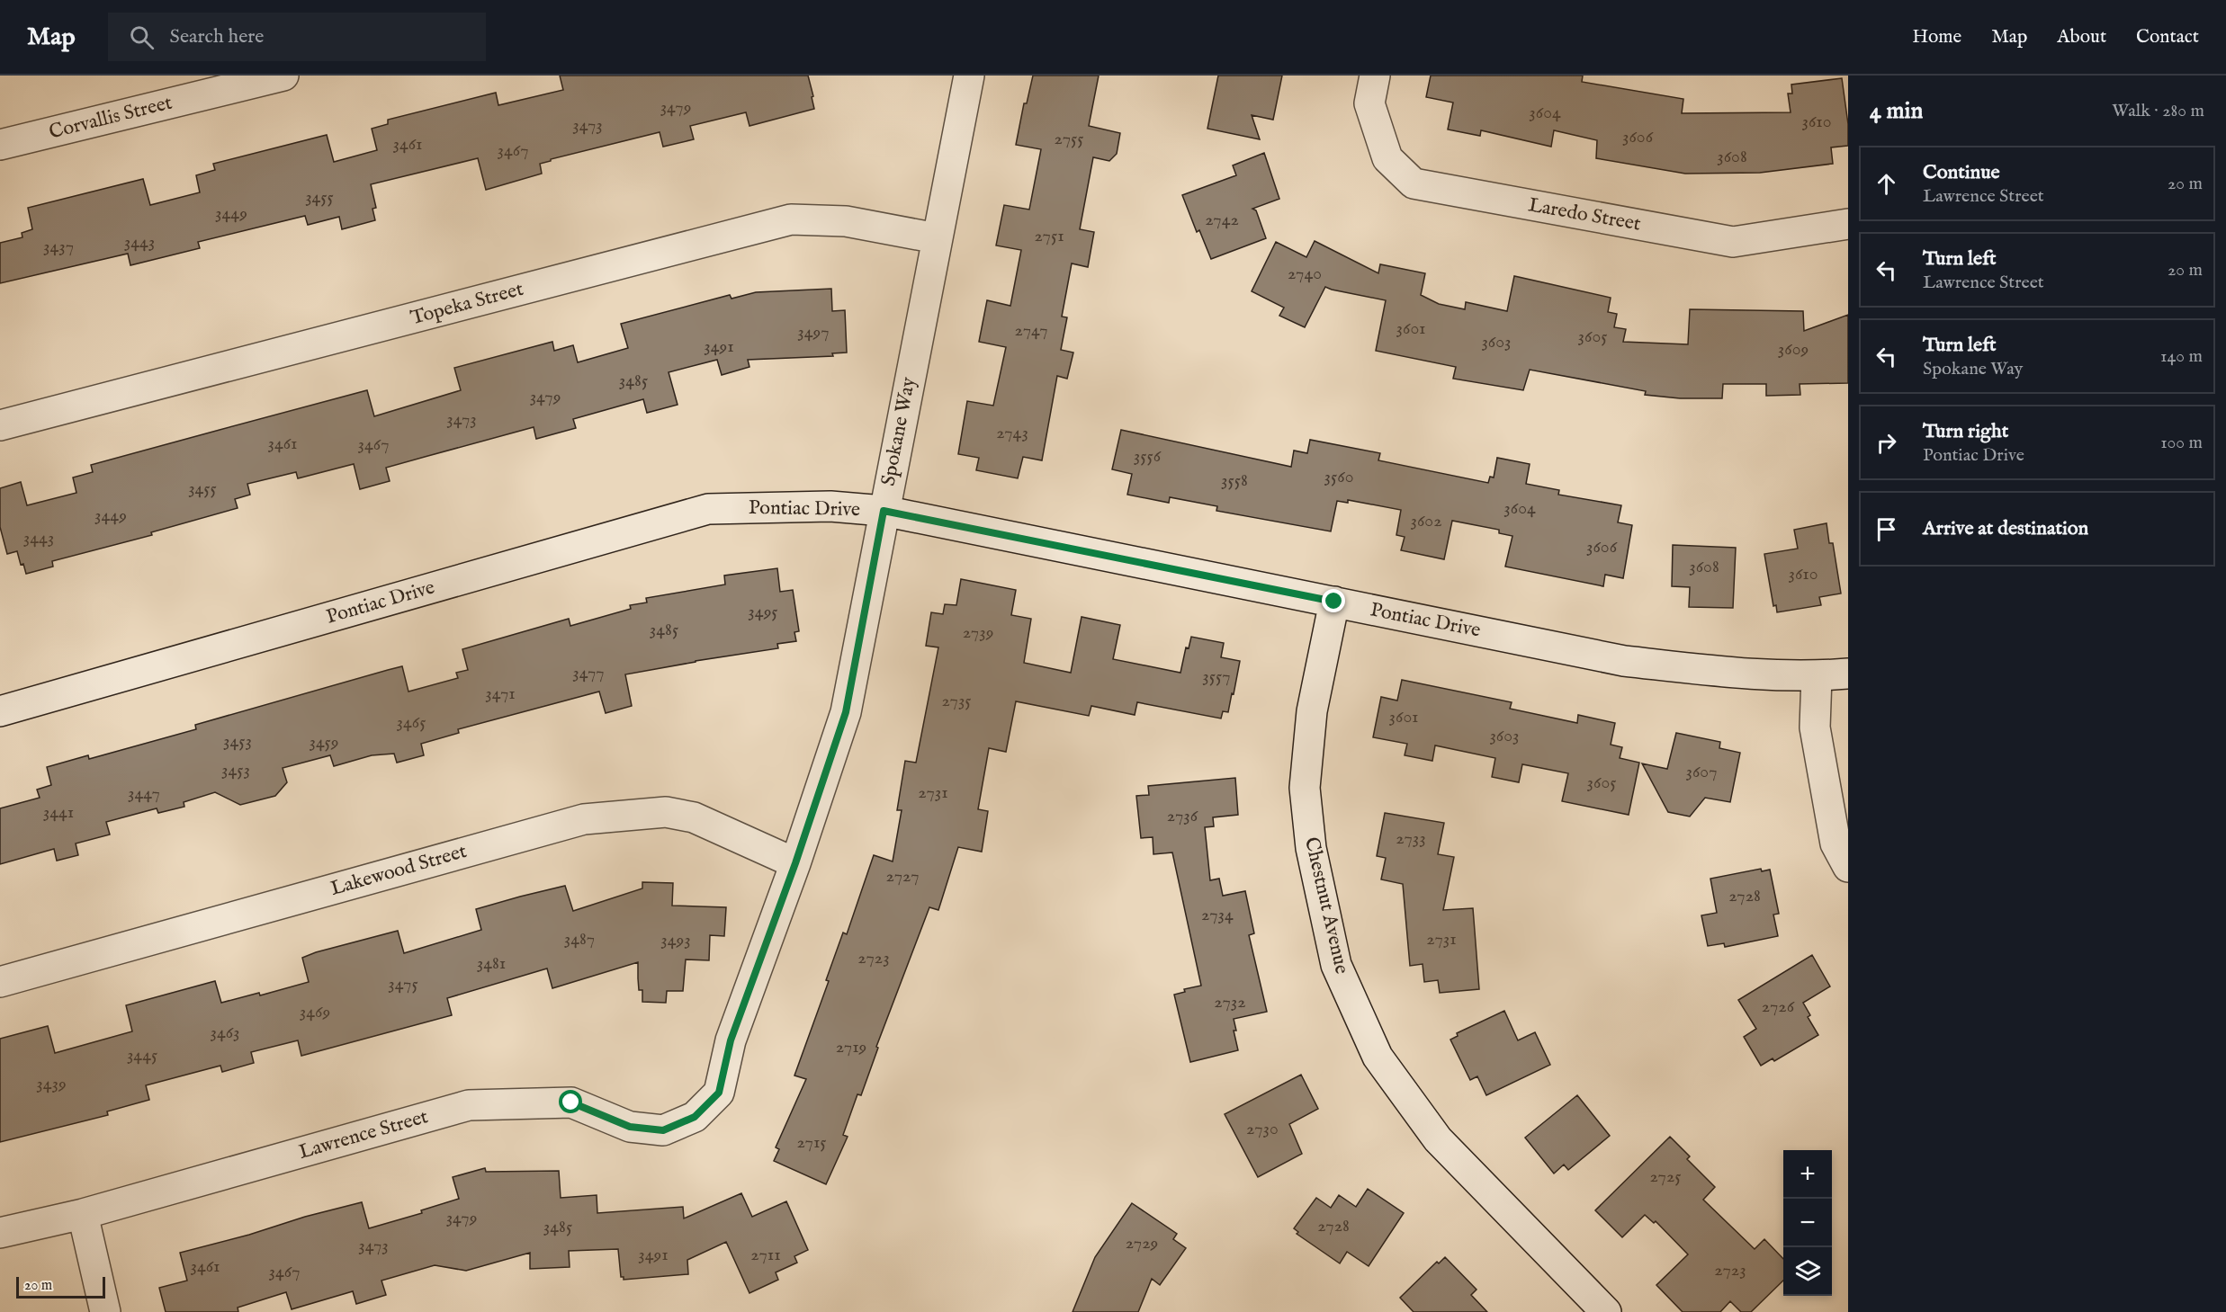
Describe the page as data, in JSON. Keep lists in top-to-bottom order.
{
  "streets": {
    "street": [
      "Corvallis Street",
      "Laredo Street",
      "Topeka Street",
      "Spokane Way",
      "Pontiac Drive",
      "Lakewood Street",
      "Chestnut Avenue",
      "Lawrence Street"
    ]
  },
  "crossings": [
    ["Topeka Street", "Spokane Way"],
    ["Spokane Way", "Pontiac Drive"],
    ["Spokane Way", "Lakewood Street"],
    ["Spokane Way", "Lawrence Street"],
    ["Pontiac Drive", "Chestnut Avenue"]
  ],
  "house_numbers": [
    "3479",
    "3604",
    "3610",
    "3473",
    "3606",
    "2755",
    "3461",
    "3467",
    "3608",
    "3455",
    "3449",
    "2742",
    "2751",
    "3443",
    "3437",
    "2740",
    "3601",
    "2747",
    "3497",
    "3605",
    "3603",
    "3491",
    "3609",
    "3485",
    "3479",
    "3473",
    "2743",
    "3461",
    "3467",
    "3556",
    "3560",
    "3558",
    "3455",
    "3604",
    "3449",
    "3602",
    "3443",
    "3606",
    "3608",
    "3610",
    "3495",
    "3485",
    "2739",
    "3477",
    "3557",
    "3471",
    "2735",
    "3601",
    "3465",
    "3603",
    "3453",
    "3459",
    "3453",
    "3607",
    "3605",
    "2731",
    "3447",
    "3441",
    "2736",
    "2733",
    "2727",
    "2728",
    "2734",
    "3487",
    "2731",
    "3493",
    "2723",
    "3481",
    "3475",
    "2732",
    "2726",
    "3469",
    "3463",
    "2719",
    "3445",
    "3439",
    "2730",
    "2715",
    "2725",
    "3479",
    "2728",
    "3485",
    "2729",
    "3473",
    "3491",
    "2711",
    "3461",
    "2723",
    "3467"
  ],
  "scale_bar": "20 m",
  "page": {
    "header": "Map",
    "search": "Search here",
    "nav": [
      "Home",
      "Map",
      "About",
      "Contact"
    ],
    "heading": ["4 min", "Walk · 280 m"],
    "list": [
      ["Continue", "Lawrence Street", "20 m"],
      ["Turn left", "Lawrence Street", "20 m"],
      ["Turn left", "Spokane Way", "140 m"],
      ["Turn right", "Pontiac Drive", "100 m"],
      "Arrive at destination"
    ],
    "map_buttons": ["+", "−"],
    "scale": "20 m"
  }
}
